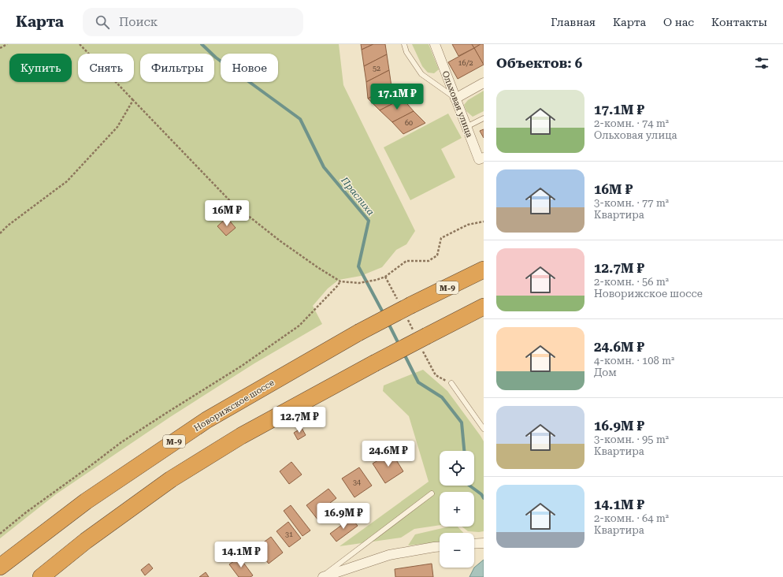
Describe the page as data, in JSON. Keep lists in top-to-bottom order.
{
  "streets": {
    "highway": ["М-9", "Новорижское шоссе"],
    "street": ["Ольховая улица"]
  },
  "water": ["Праслиха"],
  "house_numbers": [
    "16/2",
    "52",
    "60",
    "34",
    "31"
  ],
  "page": {
    "header": "Карта",
    "search": "Поиск",
    "nav": [
      "Главная",
      "Карта",
      "О нас",
      "Контакты"
    ],
    "heading": "Объектов: 6",
    "chip": [
      "Купить",
      "Снять",
      "Фильтры",
      "Новое"
    ],
    "list": [
      {
        "name": "17.1M ₽",
        "note": "2-комн. · 74 m² · Ольховая улица"
      },
      {
        "name": "16M ₽",
        "note": "3-комн. · 77 m² · Квартира"
      },
      {
        "name": "12.7M ₽",
        "note": "2-комн. · 56 m² · Новорижское шоссе"
      },
      {
        "name": "24.6M ₽",
        "note": "4-комн. · 108 m² · Дом"
      },
      {
        "name": "16.9M ₽",
        "note": "3-комн. · 95 m² · Квартира"
      },
      {
        "name": "14.1M ₽",
        "note": "2-комн. · 64 m² · Квартира"
      }
    ],
    "price": [
      "17.1M ₽",
      "16M ₽",
      "12.7M ₽",
      "24.6M ₽",
      "16.9M ₽",
      "14.1M ₽"
    ],
    "map_buttons": ["+", "−"]
  }
}
